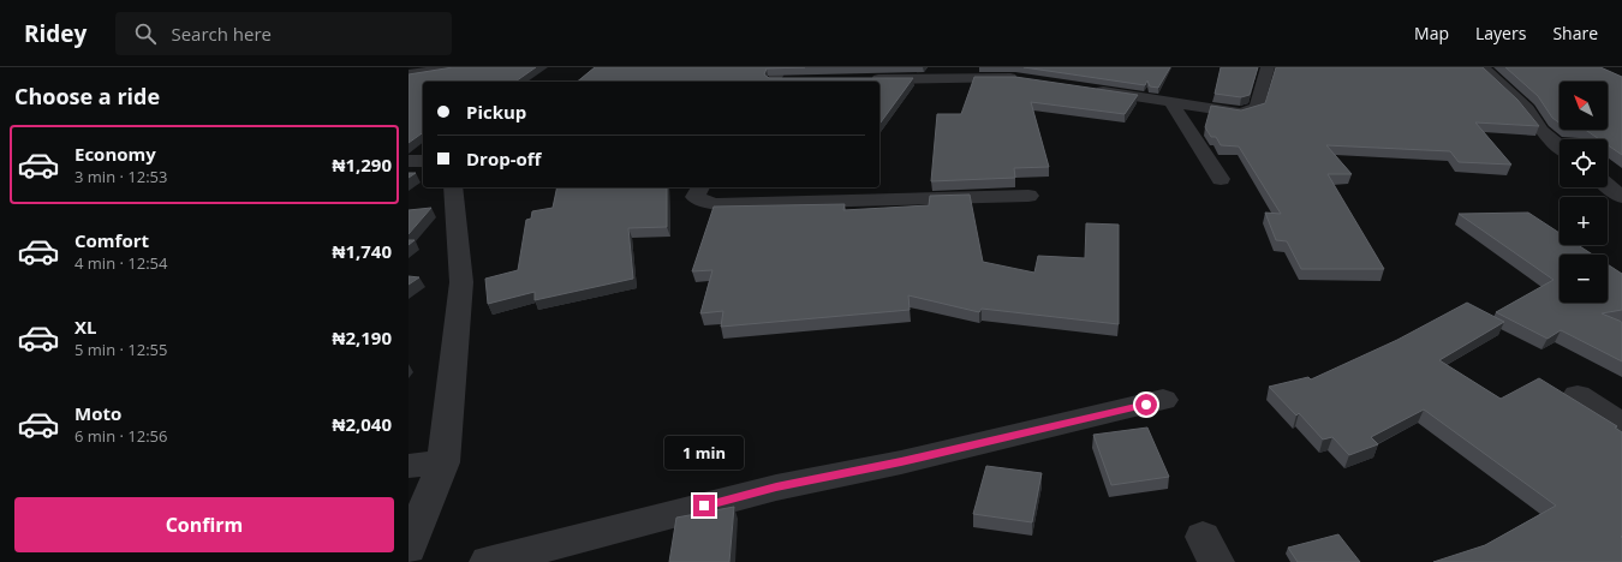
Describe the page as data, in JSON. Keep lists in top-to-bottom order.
{
  "north": "top left",
  "page": {
    "header": "Ridey",
    "search": "Search here",
    "nav": ["Map", "Layers", "Share"],
    "heading": "Choose a ride",
    "map_buttons": ["+", "−"],
    "banner": ["Pickup", "Drop-off"],
    "list": [
      {
        "name": "Economy",
        "note": "3 min · 12:53",
        "value": "₦1,290"
      },
      {
        "name": "Comfort",
        "note": "4 min · 12:54",
        "value": "₦1,740"
      },
      {
        "name": "XL",
        "note": "5 min · 12:55",
        "value": "₦2,190"
      },
      {
        "name": "Moto",
        "note": "6 min · 12:56",
        "value": "₦2,040"
      }
    ],
    "bubble": "1 min",
    "buttons": "Confirm"
  }
}
